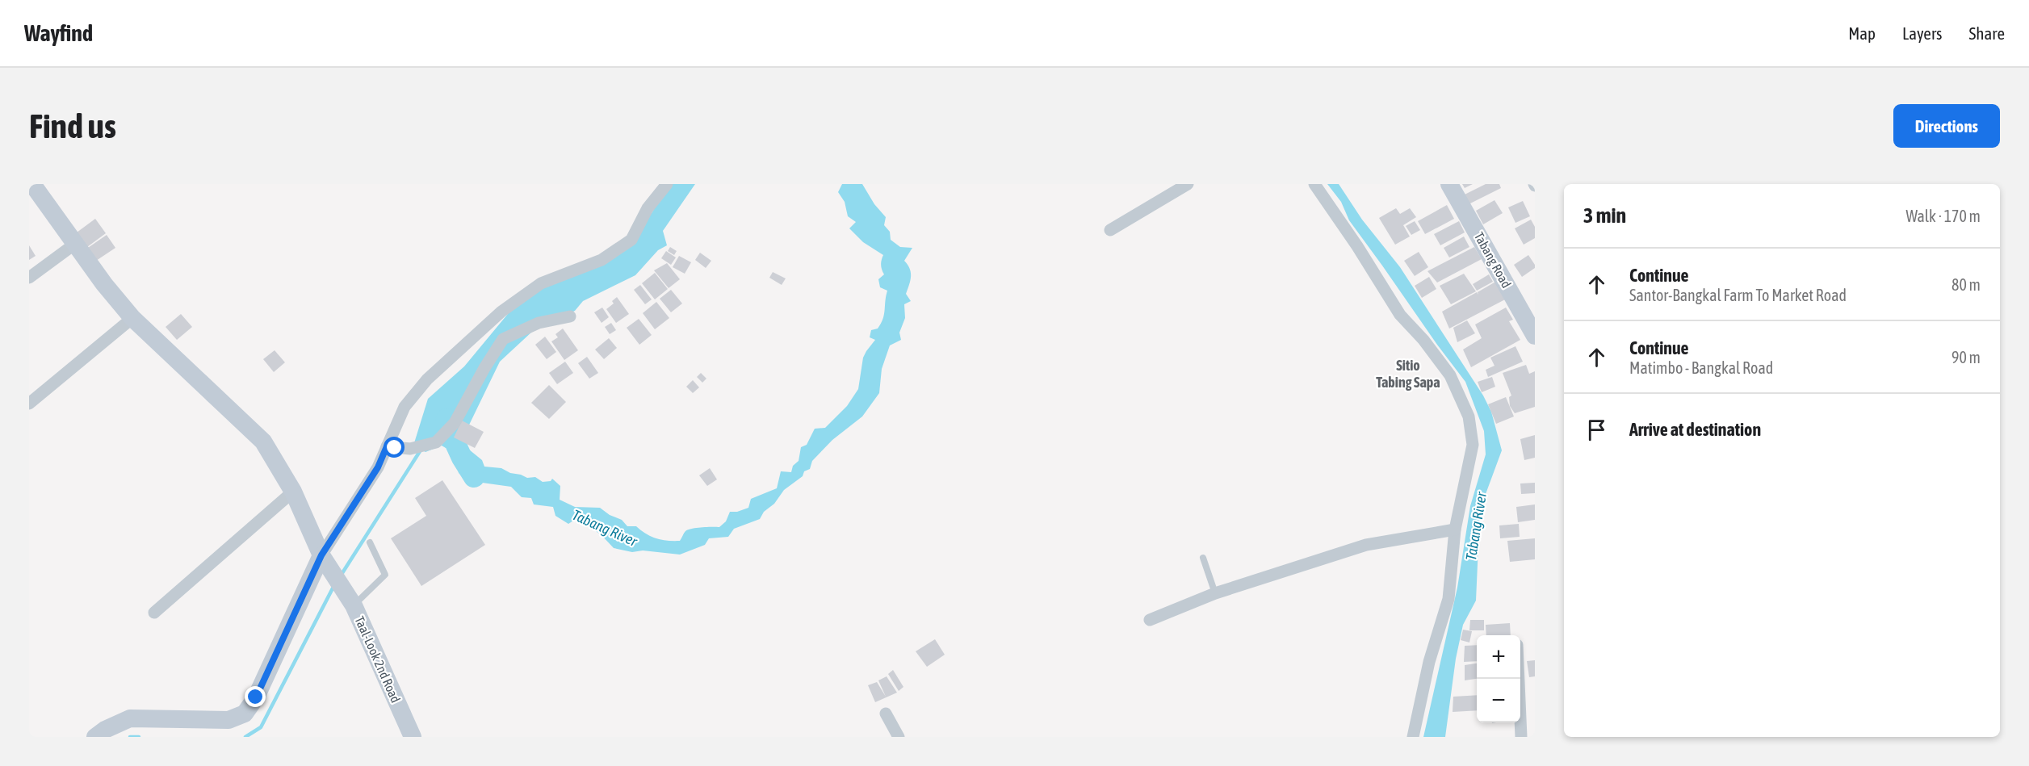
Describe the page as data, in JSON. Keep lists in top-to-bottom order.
{
  "streets": {
    "street": ["Tabang Road", "Taal-Look 2nd Road"]
  },
  "districts": ["Sitio Tabing Sapa"],
  "water": ["Tabang River"],
  "page": {
    "header": "Wayfind",
    "nav": ["Map", "Layers", "Share"],
    "buttons": "Directions",
    "title": "Find us",
    "heading": ["3 min", "Walk · 170 m"],
    "list": [
      ["Continue", "Santor-Bangkal Farm To Market Road", "80 m"],
      ["Continue", "Matimbo - Bangkal Road", "90 m"],
      "Arrive at destination"
    ],
    "map_buttons": ["+", "−"]
  }
}
